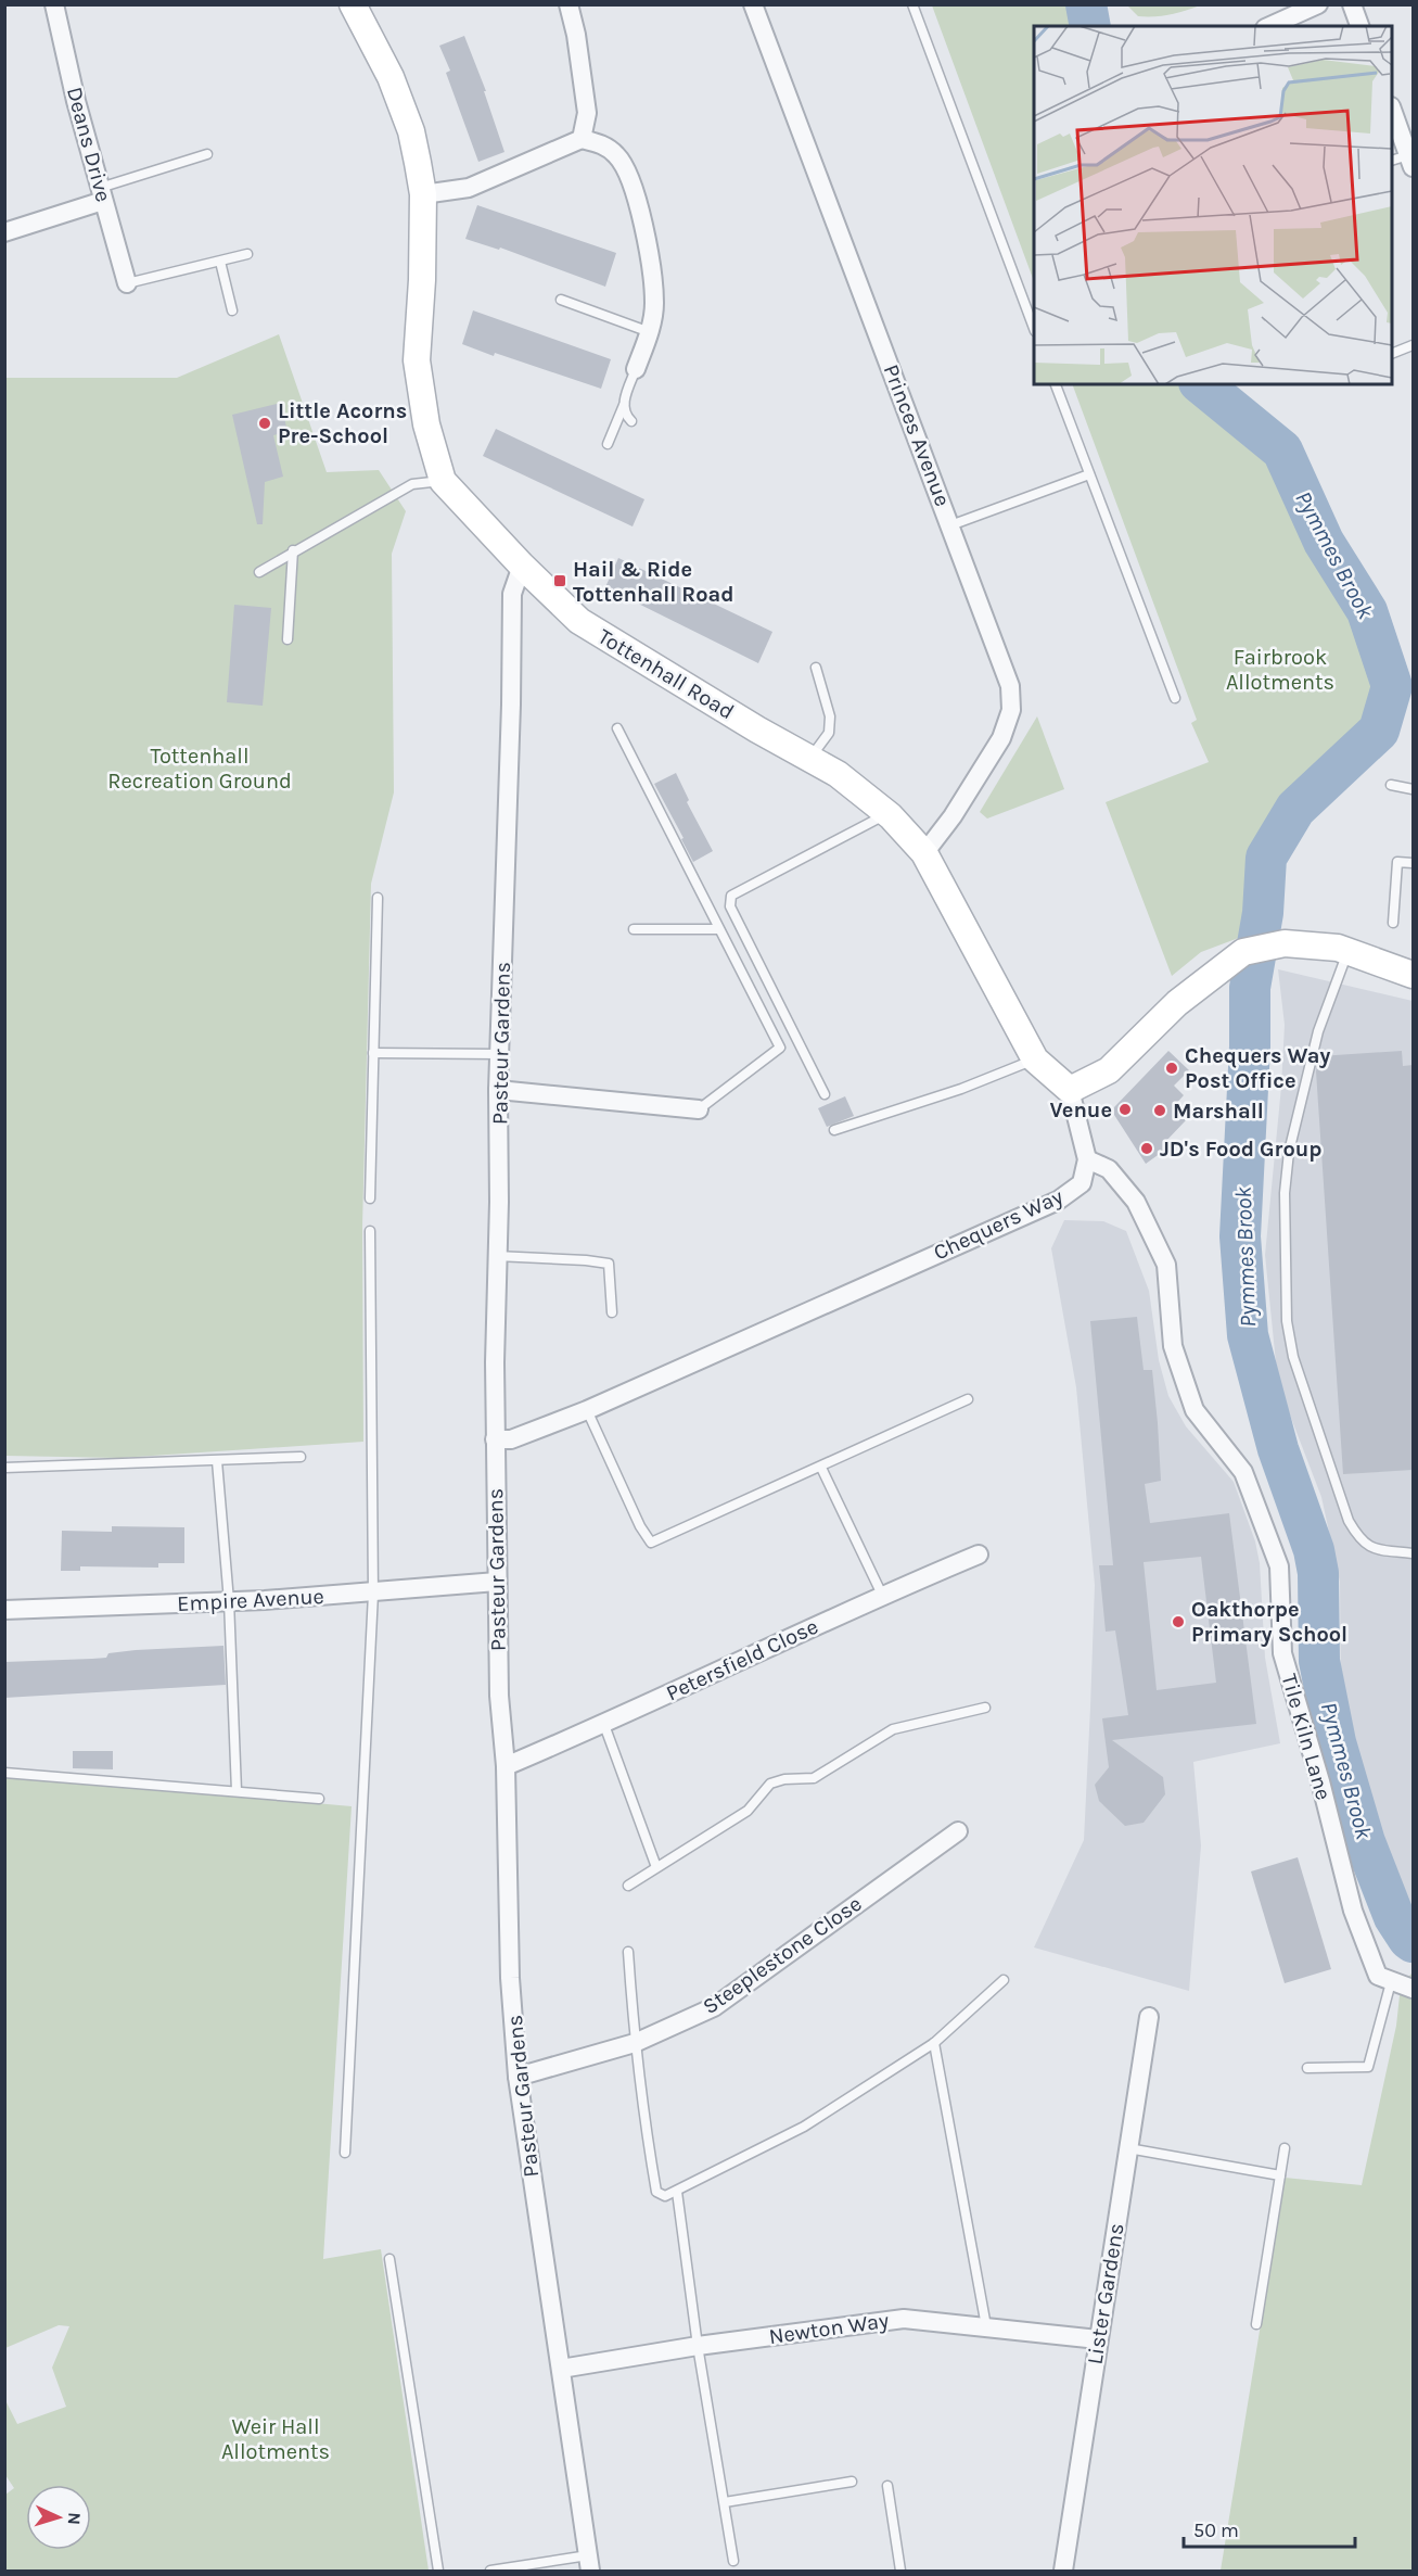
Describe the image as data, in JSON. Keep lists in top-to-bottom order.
{
  "streets": {
    "street": [
      "Deans Drive",
      "Princes Avenue",
      "Tottenhall Road",
      "Pasteur Gardens",
      "Chequers Way",
      "Empire Avenue",
      "Petersfield Close",
      "Tile Kiln Lane",
      "Steeplestone Close",
      "Lister Gardens",
      "Newton Way"
    ]
  },
  "crossings": [
    ["Princes Avenue", "Tottenhall Road"],
    ["Tottenhall Road", "Pasteur Gardens"],
    ["Pasteur Gardens", "Chequers Way"],
    ["Pasteur Gardens", "Empire Avenue"],
    ["Pasteur Gardens", "Petersfield Close"],
    ["Pasteur Gardens", "Steeplestone Close"],
    ["Pasteur Gardens", "Newton Way"],
    ["Chequers Way", "Tile Kiln Lane"],
    ["Lister Gardens", "Newton Way"]
  ],
  "water": ["Pymmes Brook"],
  "parks": ["Fairbrook Allotments", "Tottenhall Recreation Ground", "Weir Hall Allotments"],
  "places": {
    "other": [
      "Little Acorns Pre-School",
      "Chequers Way Post Office",
      "Venue",
      "Marshall",
      "JD's Food Group",
      "Oakthorpe Primary School"
    ],
    "transit": ["Hail & Ride Tottenhall Road"]
  },
  "scale_bar": "50 m",
  "north": "right"
}
